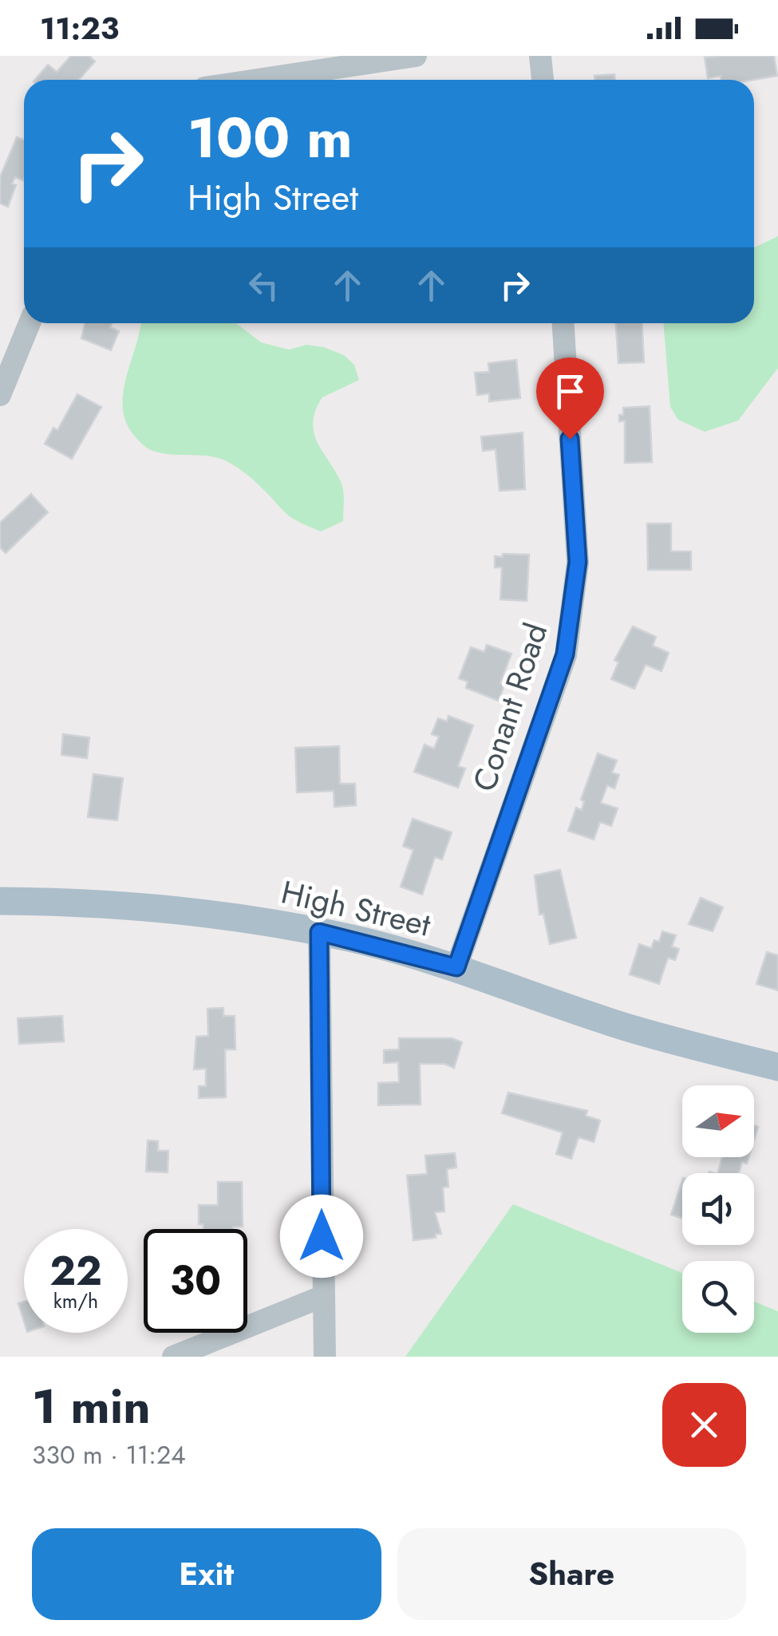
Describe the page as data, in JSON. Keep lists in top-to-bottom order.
{
  "streets": {
    "main road": ["High Street"],
    "street": ["Conant Road"]
  },
  "crossings": [
    ["Conant Road", "High Street"]
  ],
  "north": "right",
  "page": {
    "status": "11:23",
    "turn": ["100 m", "High Street"],
    "speed": "22 km/h",
    "limit": "30",
    "heading": ["1 min", "330 m · 11:24"],
    "buttons": ["Exit", "Share"]
  }
}
